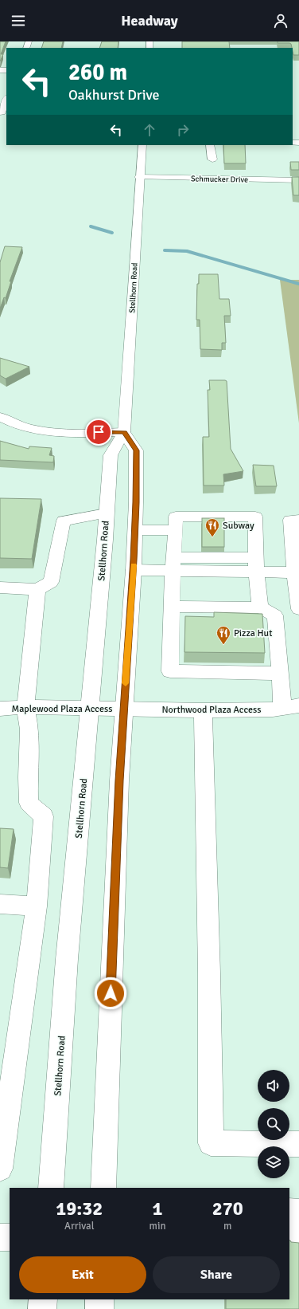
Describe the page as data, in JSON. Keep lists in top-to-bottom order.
{
  "streets": {
    "main road": [
      "Schmucker Drive",
      "Stellhorn Road",
      "Maplewood Plaza Access",
      "Northwood Plaza Access"
    ]
  },
  "crossings": [
    ["Schmucker Drive", "Stellhorn Road"],
    ["Stellhorn Road", "Maplewood Plaza Access"],
    ["Maplewood Plaza Access", "Northwood Plaza Access"]
  ],
  "places": {
    "restaurant": ["Subway", "Pizza Hut"]
  },
  "page": {
    "header": "Headway",
    "turn": ["260 m", "Oakhurst Drive"],
    "eta": [
      "19:32",
      "Arrival",
      "1",
      "min",
      "270",
      "m"
    ],
    "buttons": ["Exit", "Share"]
  }
}
